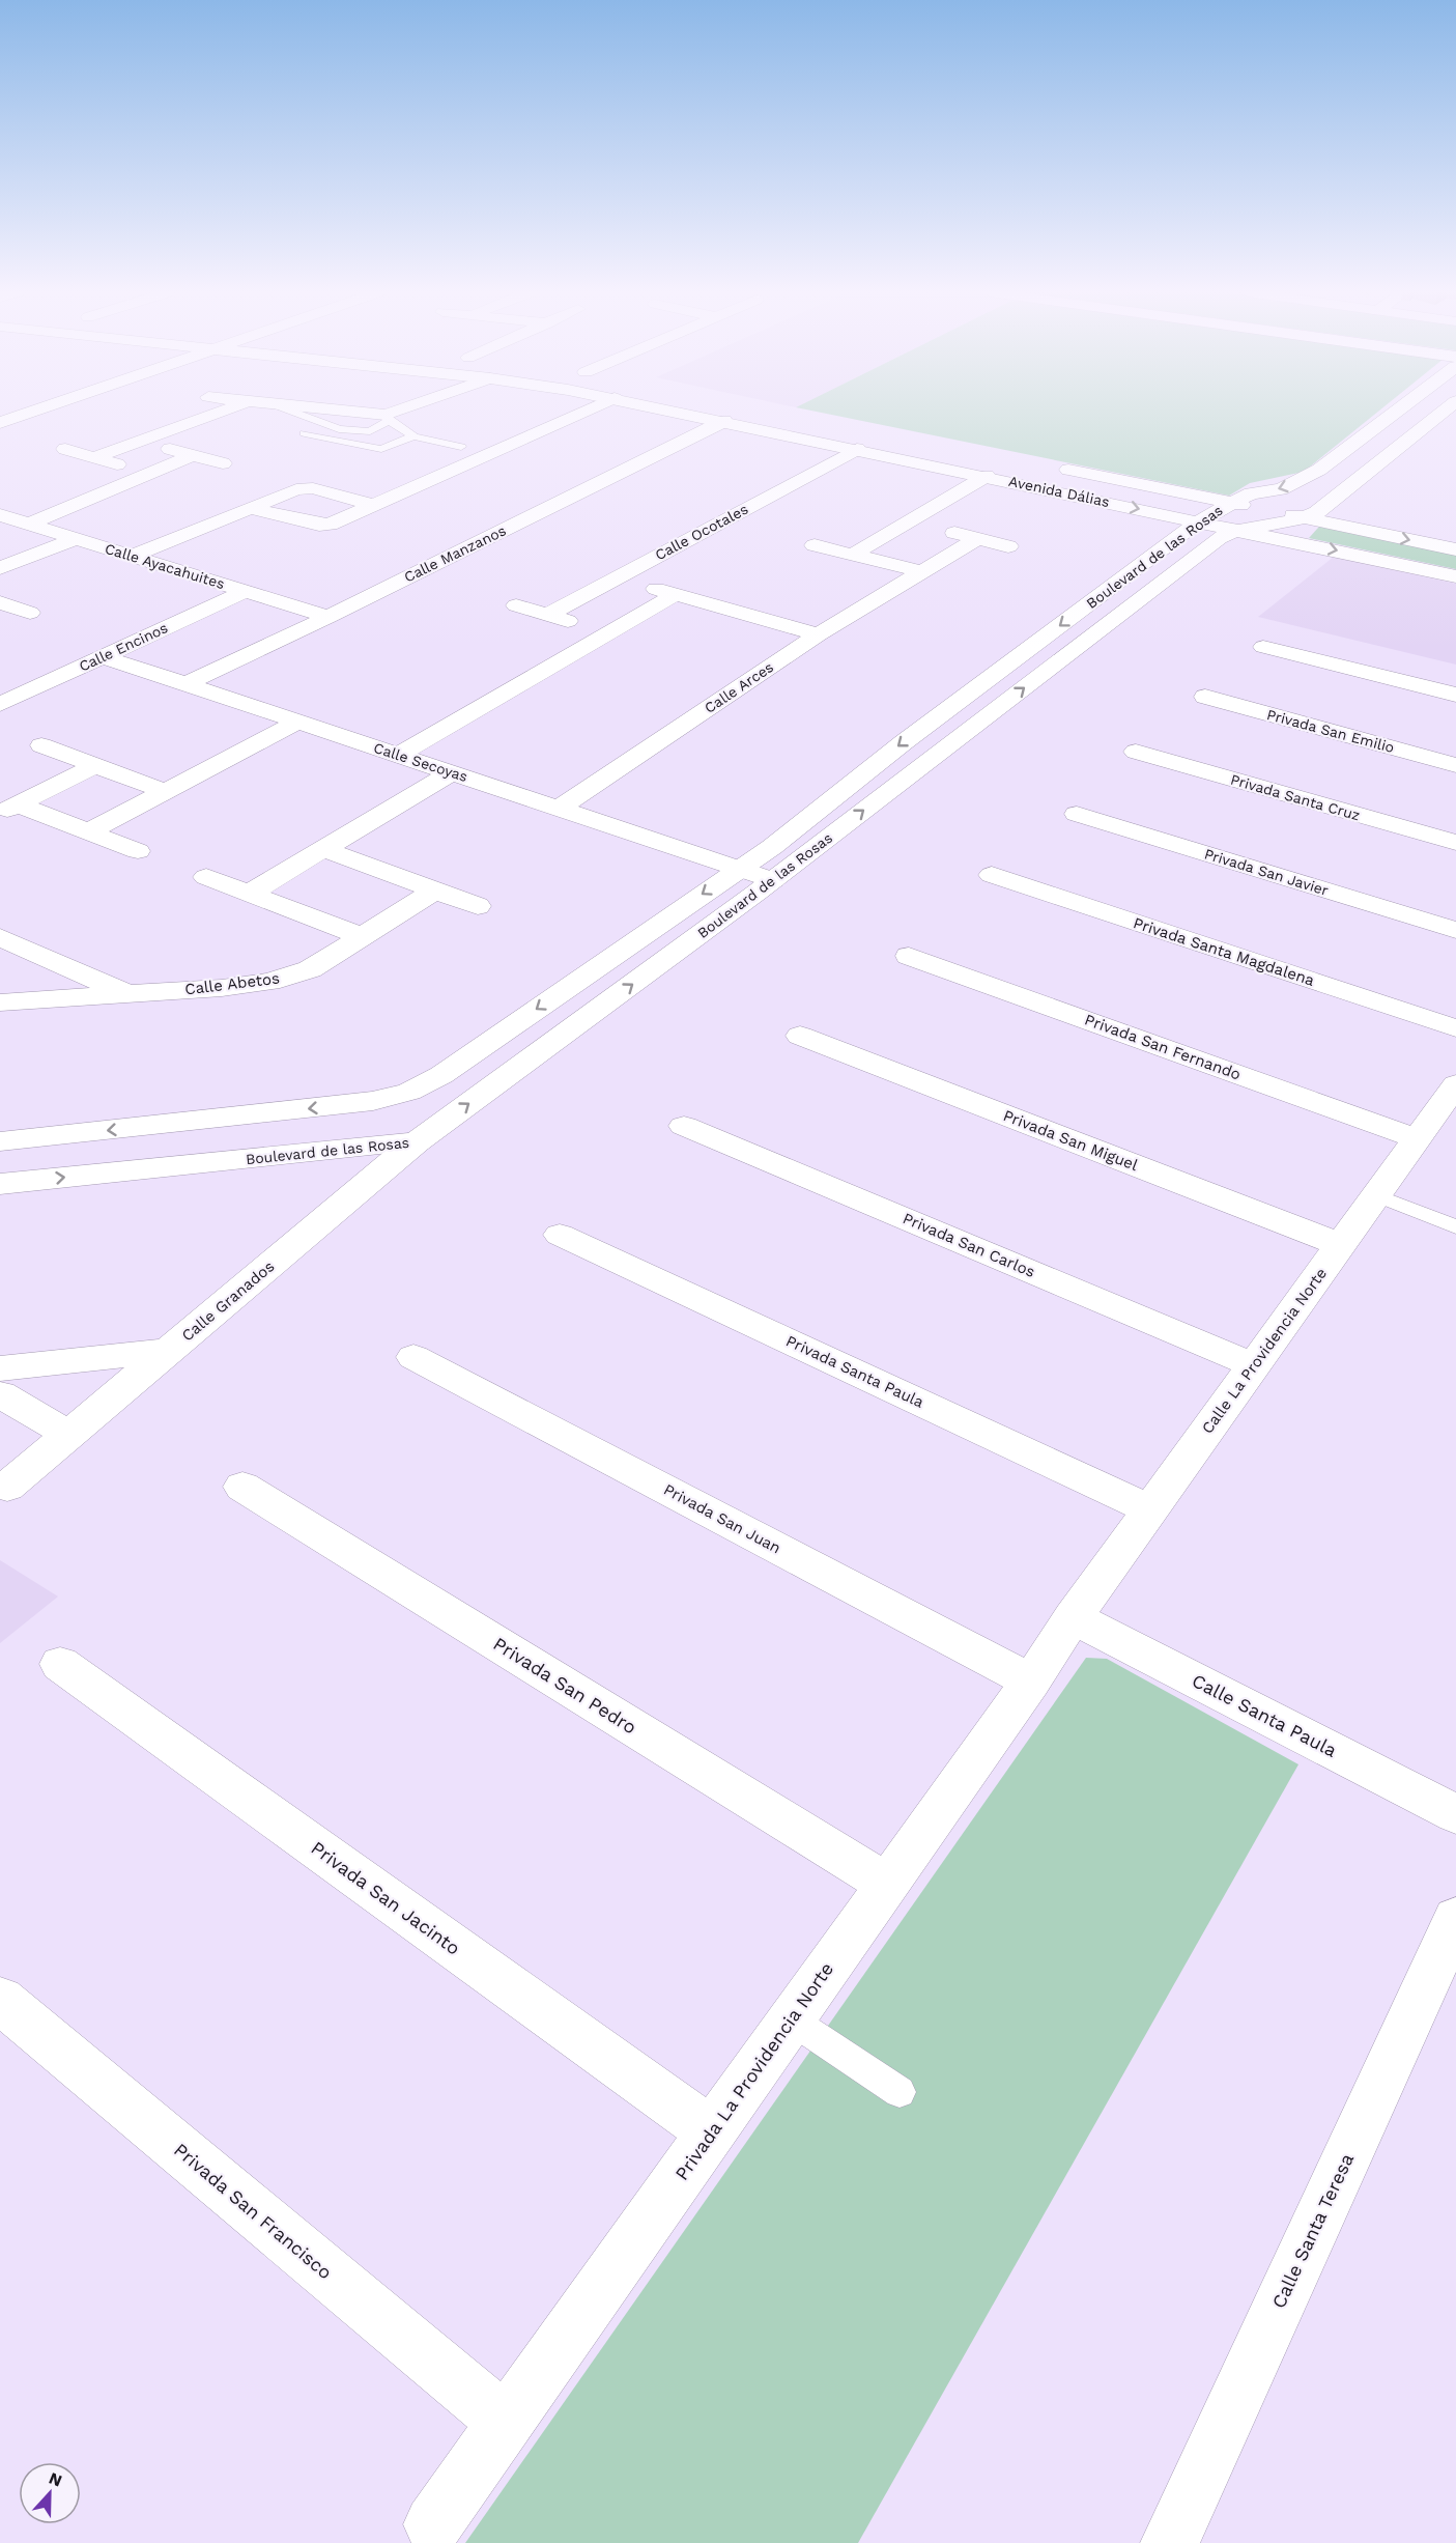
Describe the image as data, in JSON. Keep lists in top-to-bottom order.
{
  "streets": {
    "street": [
      "Avenida Dálias",
      "Calle Ocotales",
      "Calle Manzanos",
      "Boulevard de las Rosas",
      "Calle Ayacahuites",
      "Calle Encinos",
      "Calle Arces",
      "Privada San Emilio",
      "Calle Secoyas",
      "Privada Santa Cruz",
      "Privada San Javier",
      "Privada Santa Magdalena",
      "Calle Abetos",
      "Privada San Fernando",
      "Privada San Miguel",
      "Privada San Carlos",
      "Calle Granados",
      "Calle La Providencia Norte",
      "Privada Santa Paula",
      "Privada San Juan",
      "Privada San Pedro",
      "Calle Santa Paula",
      "Privada San Jacinto",
      "Privada La Providencia Norte",
      "Privada San Francisco",
      "Calle Santa Teresa"
    ]
  },
  "crossings": [
    ["Avenida Dálias", "Calle Ocotales"],
    ["Avenida Dálias", "Calle Manzanos"],
    ["Avenida Dálias", "Boulevard de las Rosas"],
    ["Calle Manzanos", "Calle Ayacahuites"],
    ["Calle Manzanos", "Calle Secoyas"],
    ["Boulevard de las Rosas", "Calle Secoyas"],
    ["Boulevard de las Rosas", "Calle Granados"],
    ["Calle Ayacahuites", "Calle Encinos"],
    ["Calle Encinos", "Calle Secoyas"],
    ["Calle Arces", "Calle Secoyas"],
    ["Privada San Fernando", "Calle La Providencia Norte"],
    ["Privada San Miguel", "Calle La Providencia Norte"],
    ["Privada San Carlos", "Calle La Providencia Norte"],
    ["Calle La Providencia Norte", "Privada Santa Paula"],
    ["Calle La Providencia Norte", "Calle Santa Paula"],
    ["Calle La Providencia Norte", "Privada La Providencia Norte"],
    ["Privada San Juan", "Privada La Providencia Norte"],
    ["Privada San Pedro", "Privada La Providencia Norte"],
    ["Calle Santa Paula", "Privada La Providencia Norte"],
    ["Privada San Jacinto", "Privada La Providencia Norte"],
    ["Privada La Providencia Norte", "Privada San Francisco"]
  ],
  "north": "top"
}
